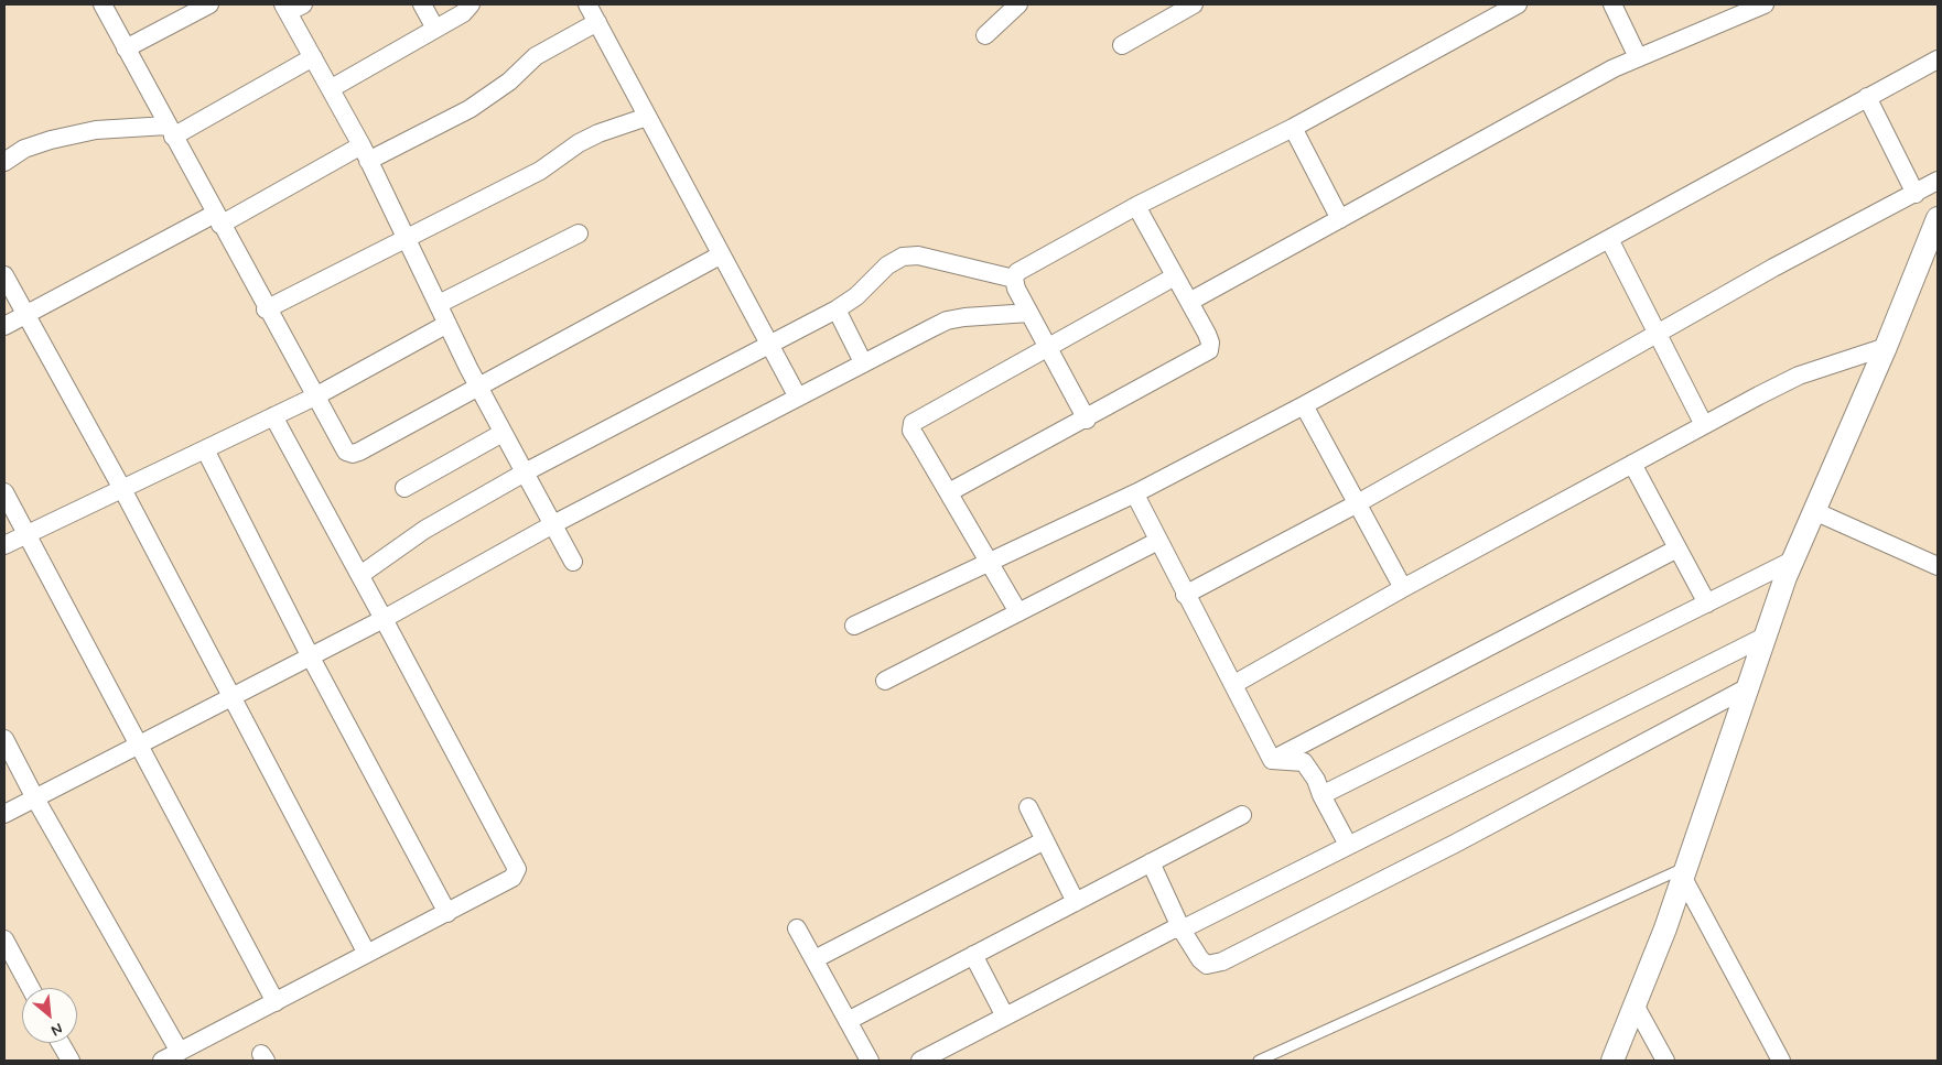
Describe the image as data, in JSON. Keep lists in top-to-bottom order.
{
  "north": "bottom right"
}
